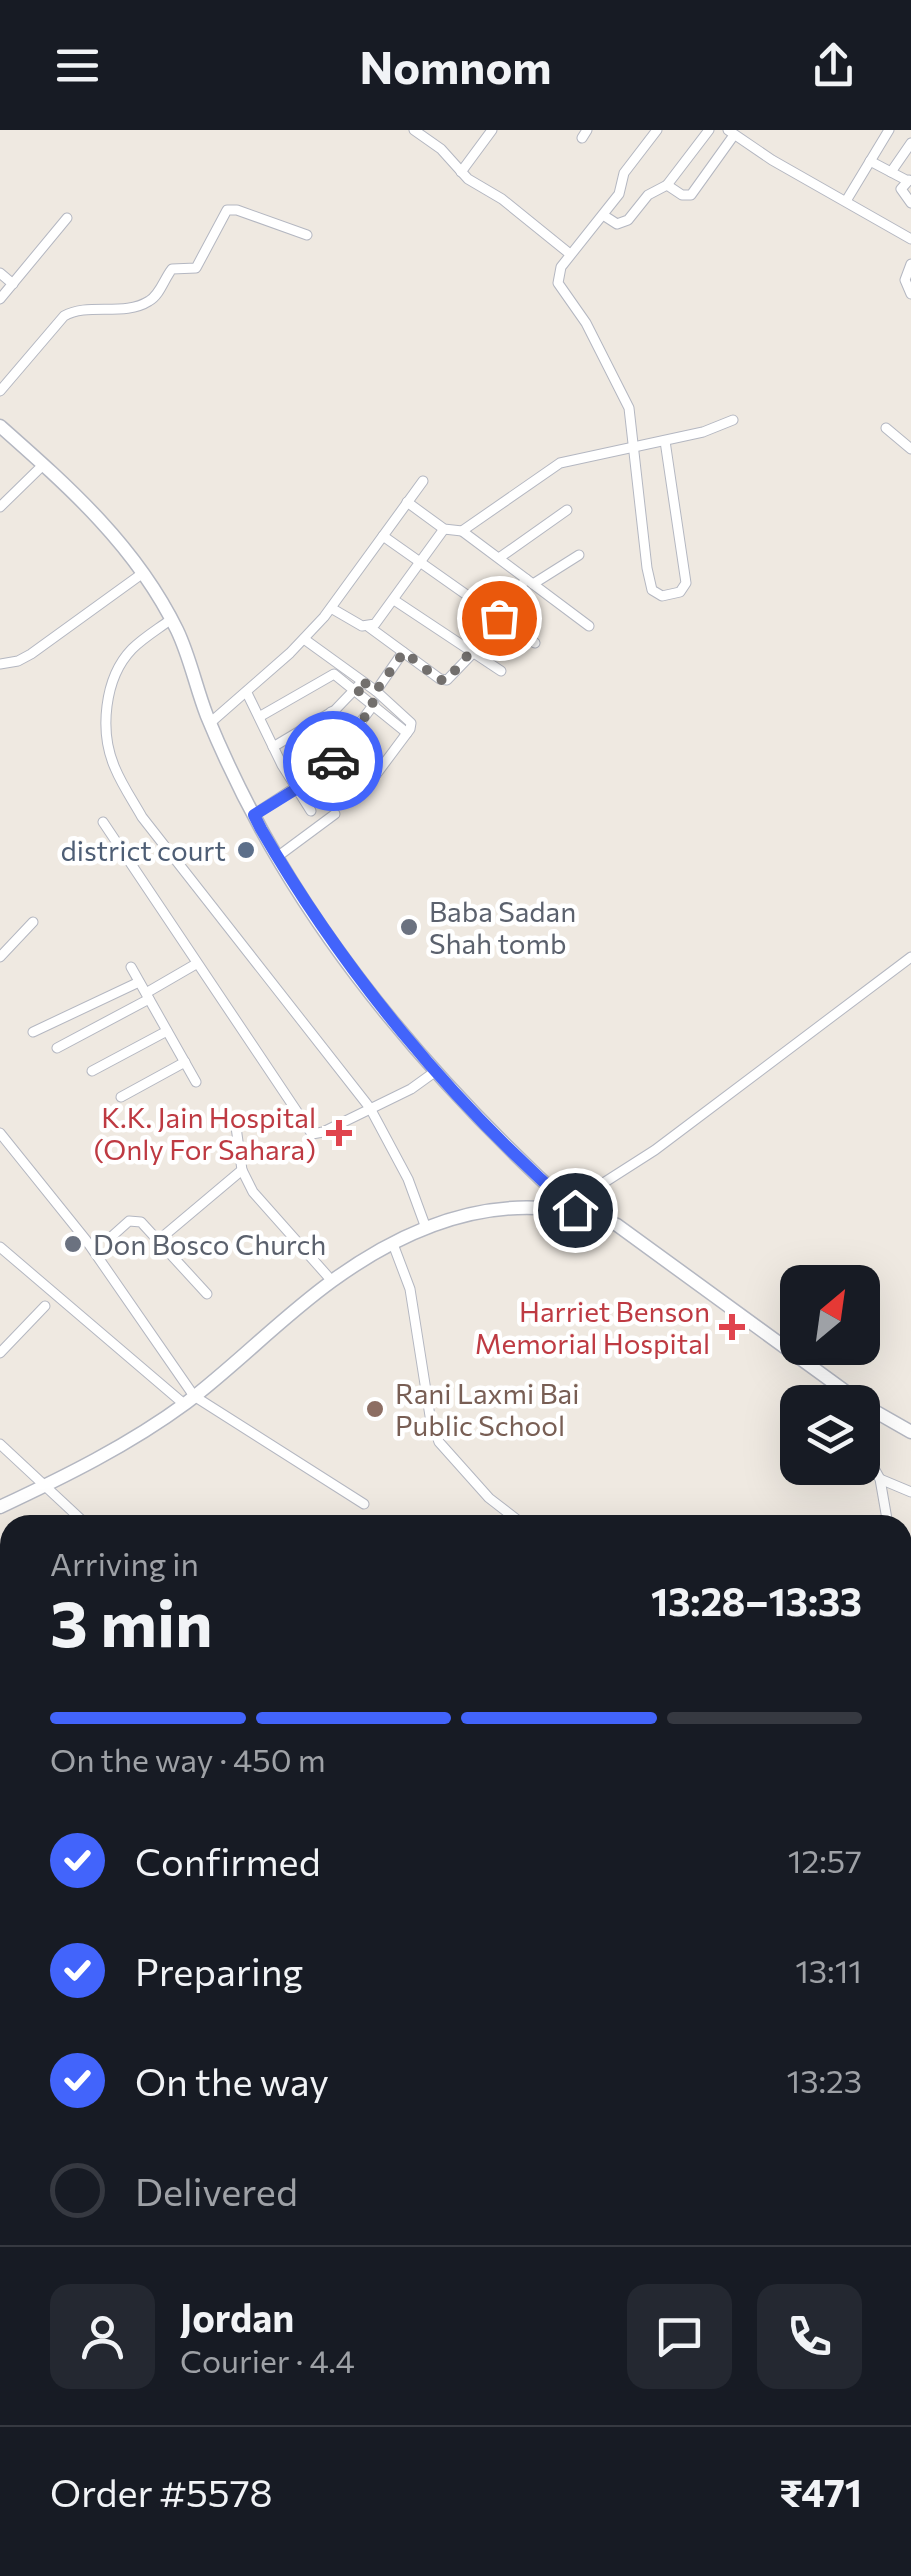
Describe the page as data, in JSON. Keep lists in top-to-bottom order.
{
  "places": {
    "other": [
      "district court",
      "Baba Sadan Shah tomb",
      "Don Bosco Church",
      "Rani Laxmi Bai Public School"
    ],
    "health": ["K.K. Jain Hospital (Only For Sahara)", "Harriet Benson Memorial Hospital"]
  },
  "north": "top right",
  "page": {
    "header": "Nomnom",
    "heading": ["3 min", "Arriving in", "13:28–13:33"],
    "panel": [
      "Jordan",
      "Courier · 4.4",
      "Order #5578",
      "₹471"
    ],
    "bar": "On the way · 450 m",
    "list": [
      ["Confirmed", "12:57"],
      ["Preparing", "13:11"],
      ["On the way", "13:23"],
      "Delivered"
    ]
  }
}
